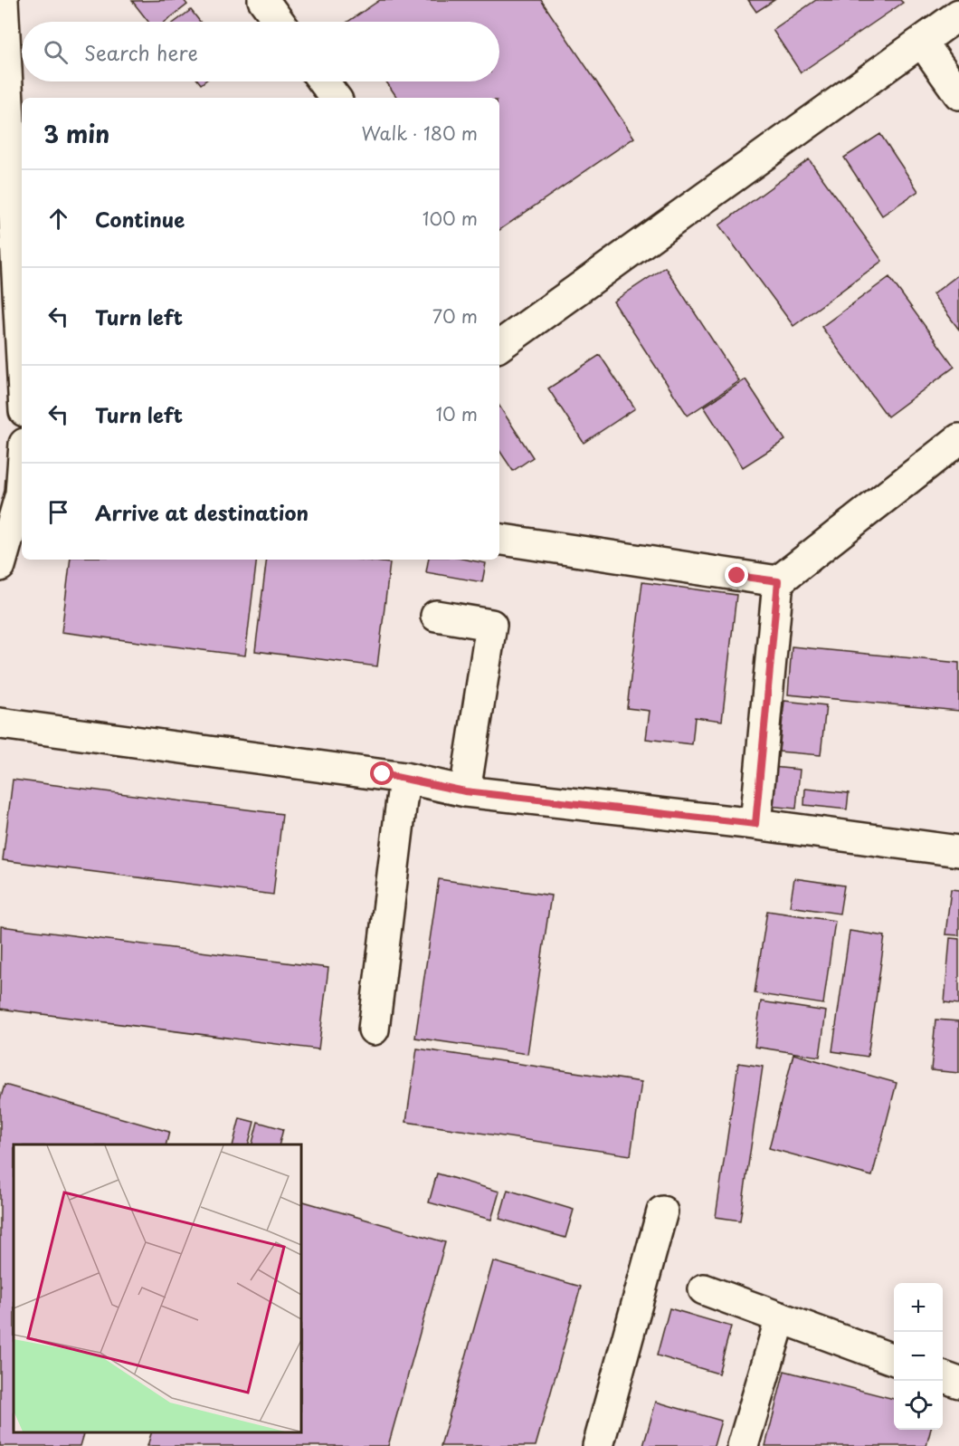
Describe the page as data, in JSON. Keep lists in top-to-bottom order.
{
  "page": {
    "search": "Search here",
    "heading": ["3 min", "Walk · 180 m"],
    "list": [
      ["Continue", "100 m"],
      ["Turn left", "70 m"],
      ["Turn left", "10 m"],
      "Arrive at destination"
    ],
    "map_buttons": ["+", "−"]
  }
}
